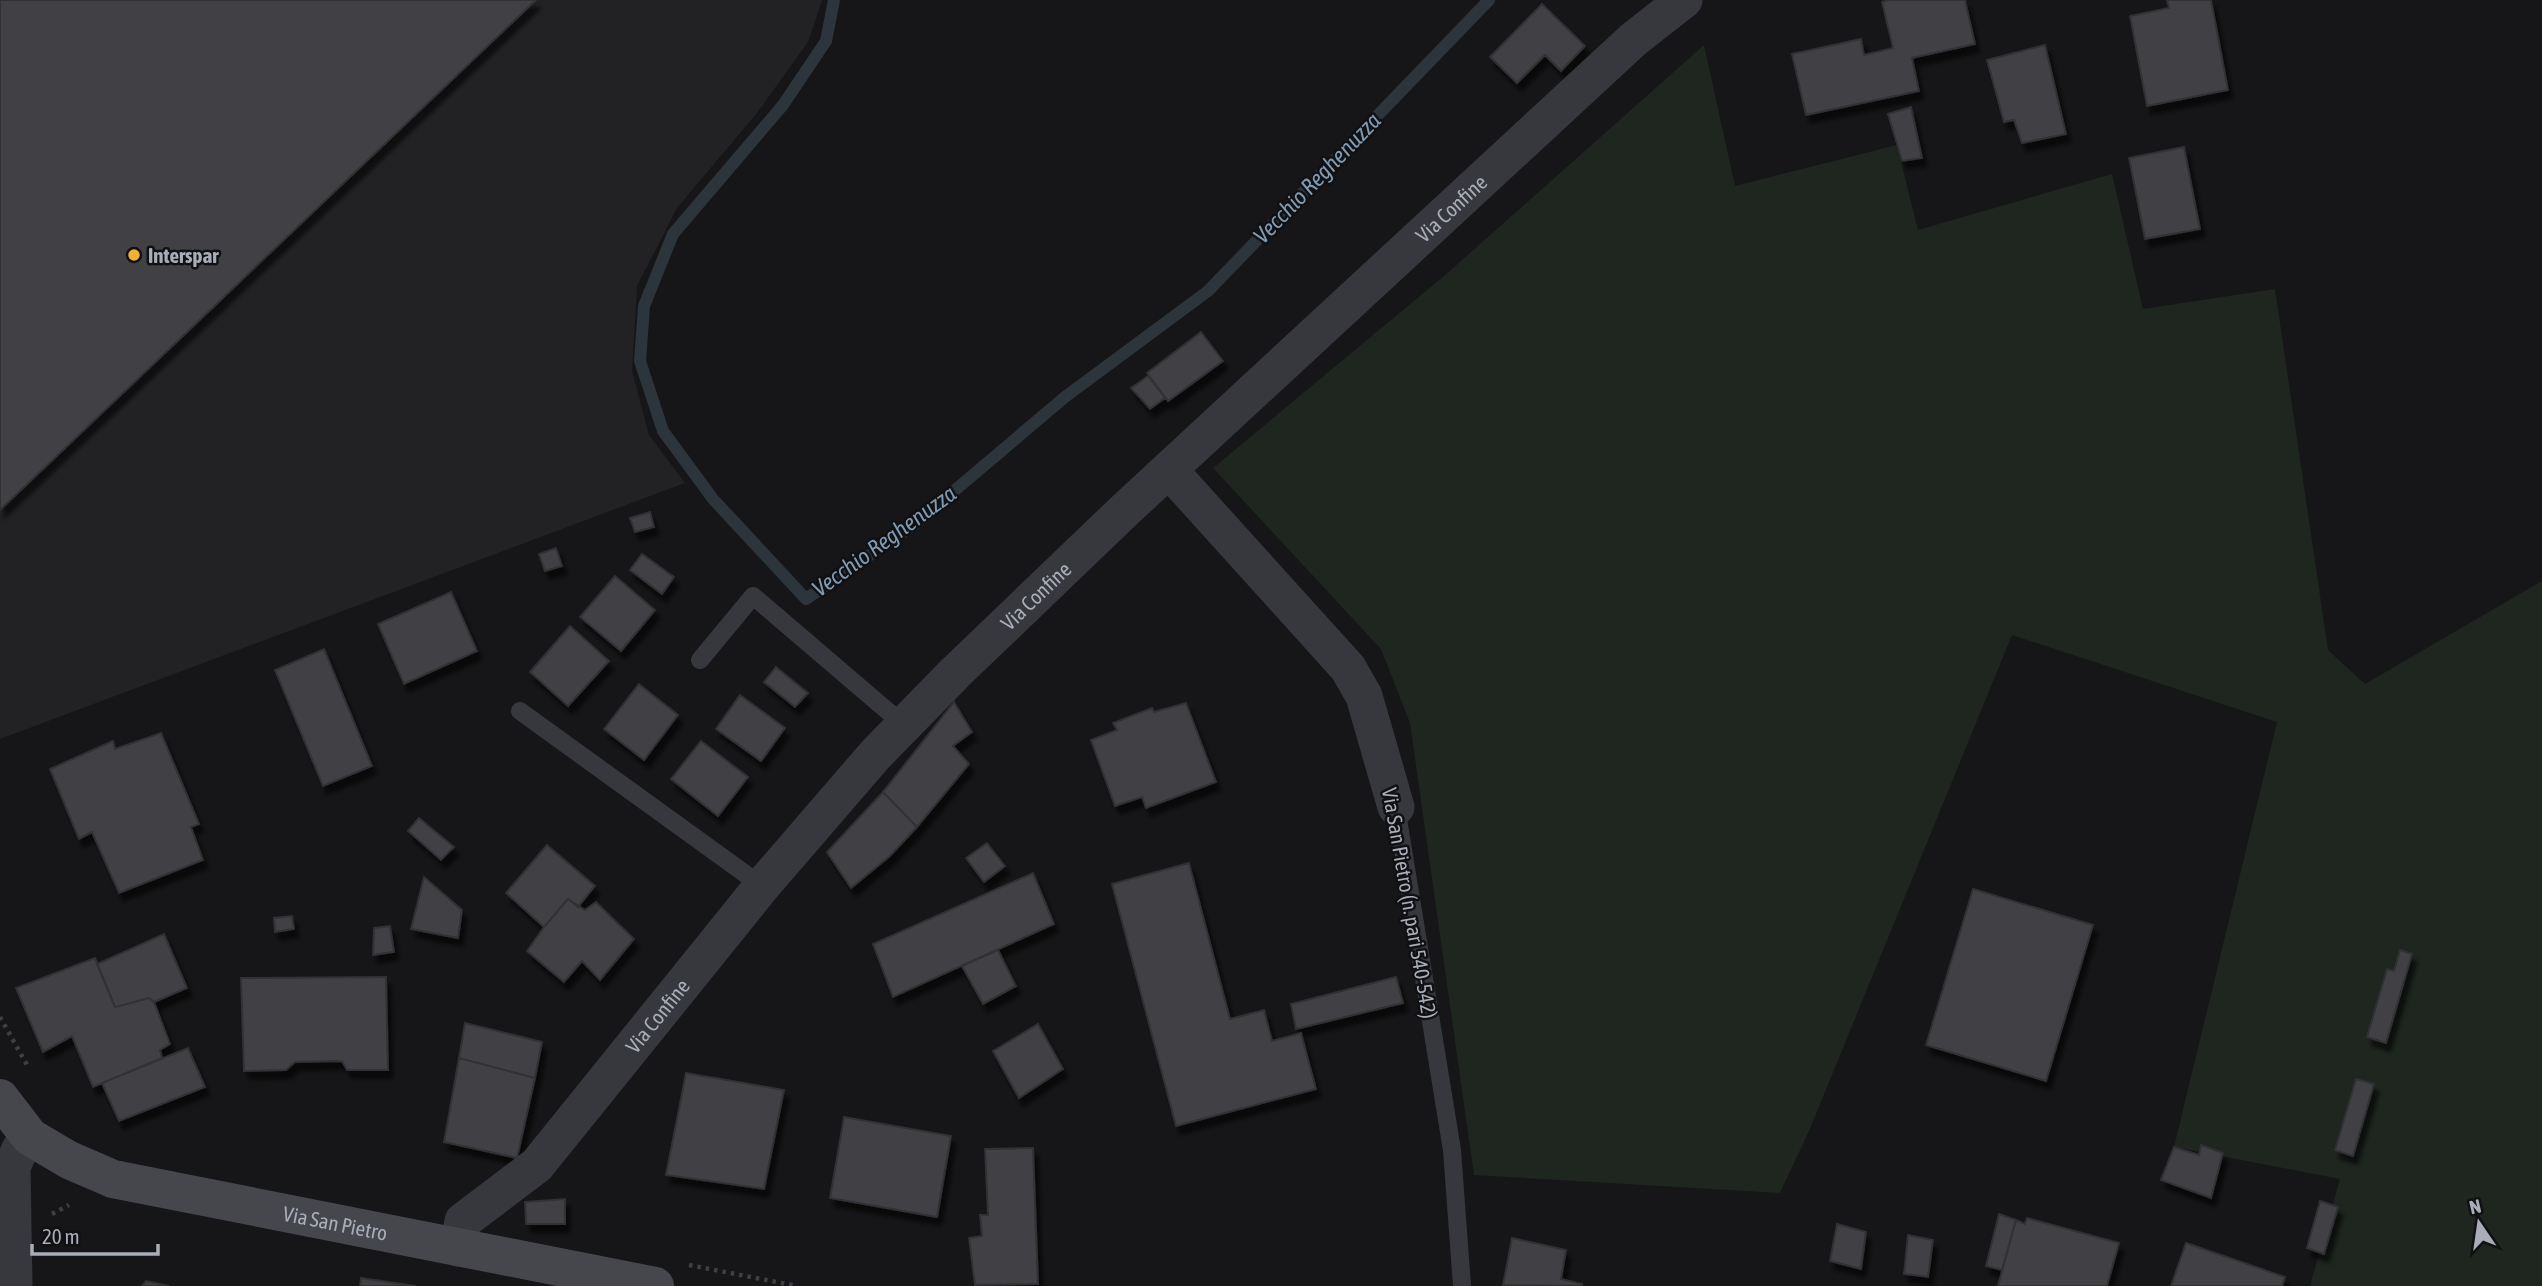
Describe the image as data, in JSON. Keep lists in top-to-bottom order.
{
  "streets": {
    "street": ["Via Confine", "Via San Pietro (n. pari 540-542)", "Via San Pietro"]
  },
  "crossings": [
    ["Via Confine", "Via San Pietro (n. pari 540-542)"],
    ["Via Confine", "Via San Pietro"]
  ],
  "water": ["Vecchio Reghenuzza"],
  "places": ["Interspar"],
  "scale_bar": "20 m",
  "north": "top"
}
